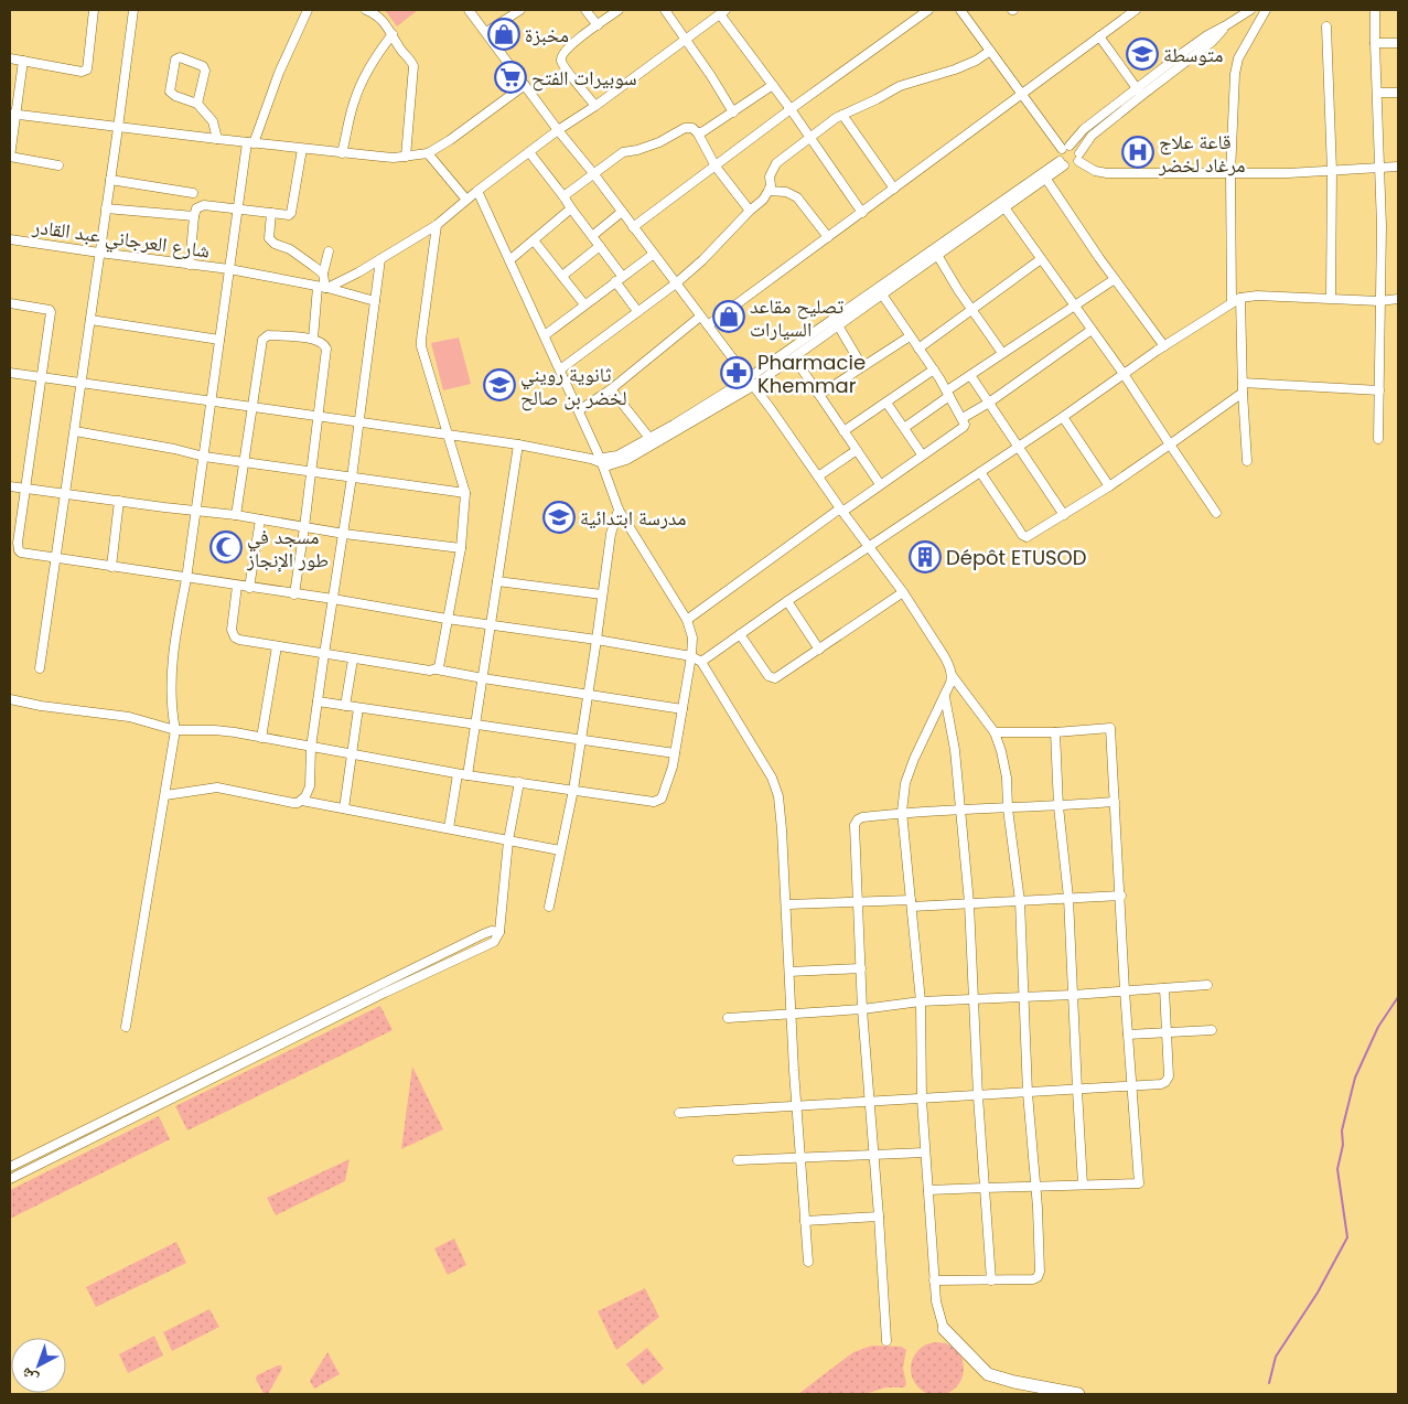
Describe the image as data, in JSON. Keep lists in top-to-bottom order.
{
  "streets": {
    "street": ["شارع العرجاني عبد القادر"]
  },
  "places": {
    "shop": ["مخبزة", "تصليح مقاعد السيارات"],
    "school or university": ["متوسطة", "ثانوية رويني لخضر بن صالح", "مدرسة ابتدائية"],
    "supermarket": ["سوبيرات الفتح"],
    "hospital": ["قاعة علاج مرغاد لخضر"],
    "pharmacy": ["Pharmacie Khemmar"],
    "mosque": ["مسجد في طور الإنجاز"],
    "building": ["Dépôt ETUSOD"]
  },
  "north": "bottom left"
}
